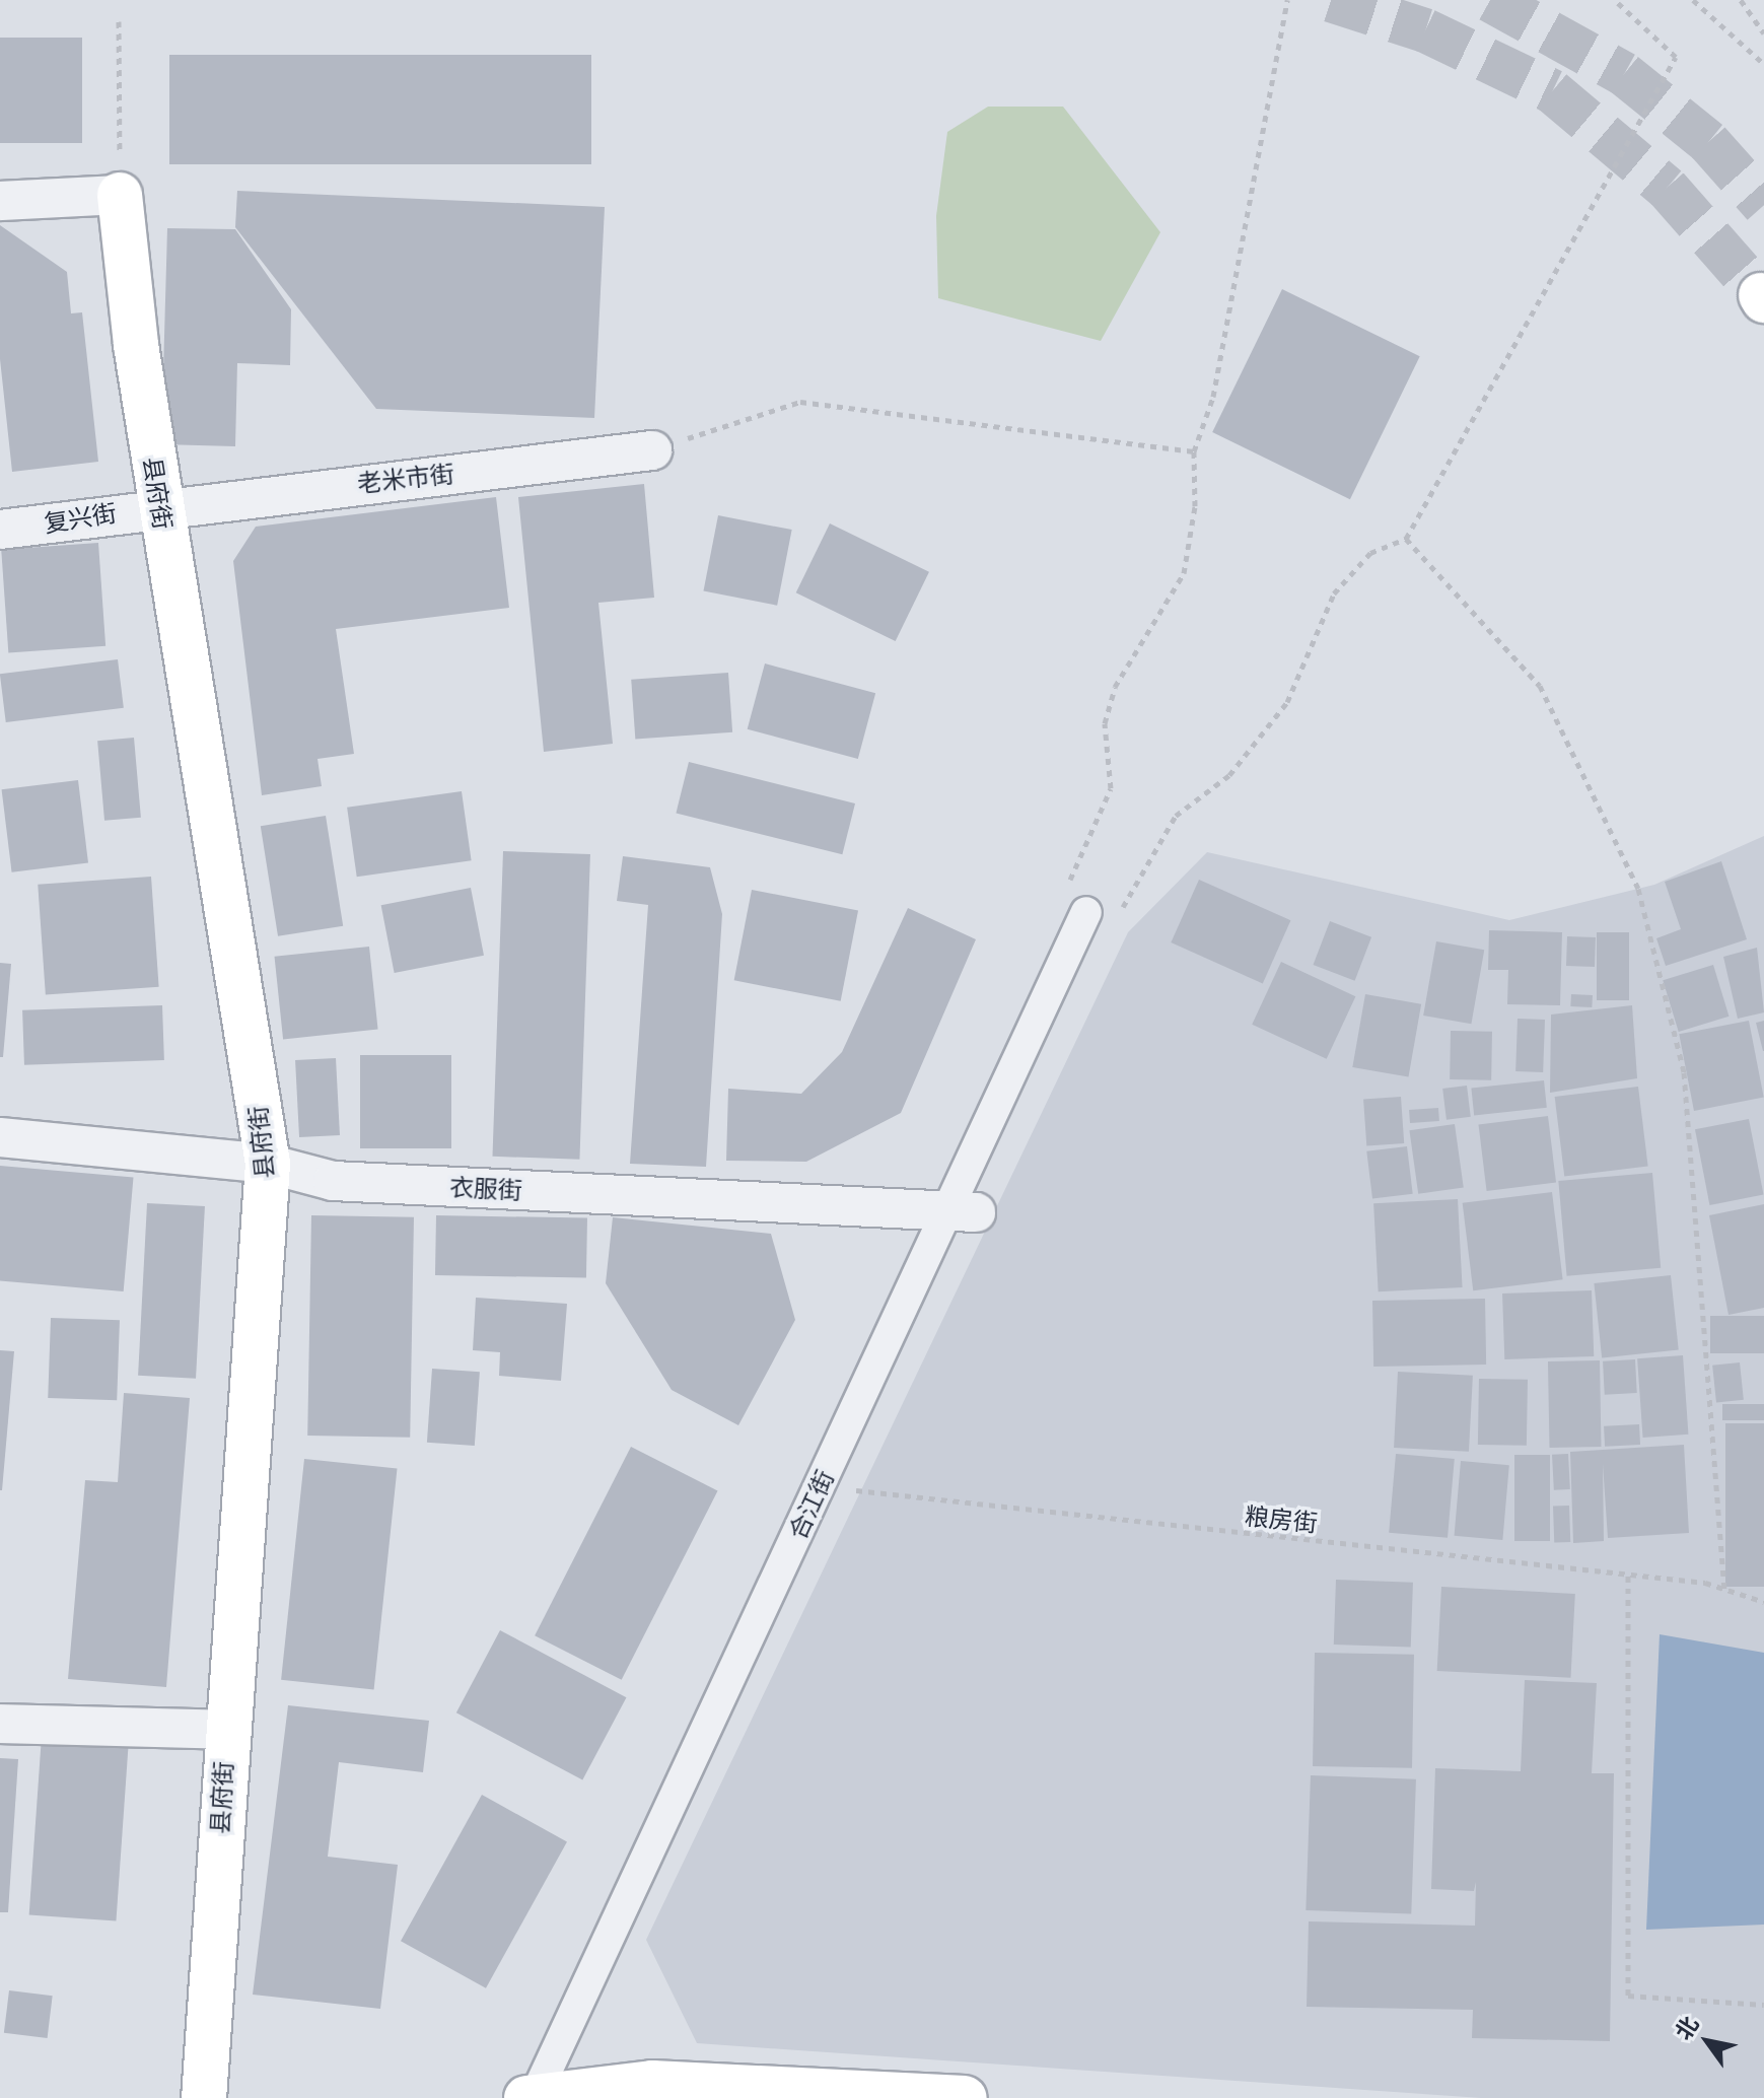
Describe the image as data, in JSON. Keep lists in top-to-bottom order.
{
  "streets": {
    "main road": ["县府街"],
    "street": [
      "老米市街",
      "复兴街",
      "衣服街",
      "合江街"
    ],
    "path": ["粮房街"]
  },
  "crossings": [
    ["老米市街", "县府街"],
    ["老米市街", "复兴街"],
    ["县府街", "复兴街"],
    ["县府街", "衣服街"],
    ["衣服街", "合江街"],
    ["合江街", "粮房街"]
  ],
  "north": "top left"
}
